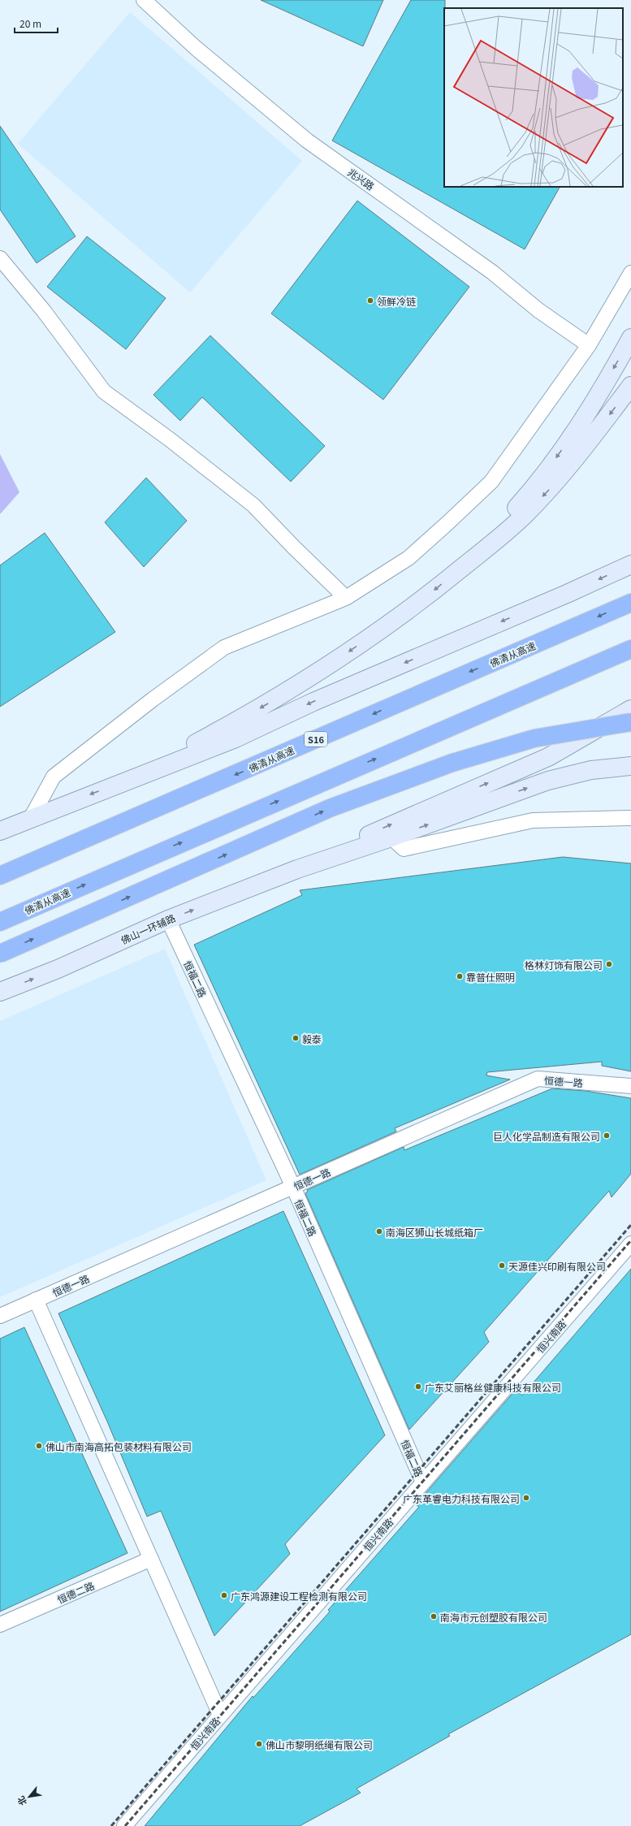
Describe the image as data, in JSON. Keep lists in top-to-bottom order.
{
  "streets": {
    "highway": ["佛清从高速", "S16"],
    "main road": ["佛山一环辅路"],
    "street": [
      "兆兴路",
      "恒福二路",
      "恒德一路",
      "恒兴南路",
      "恒德二路"
    ]
  },
  "crossings": [
    ["佛山一环辅路", "恒福二路"],
    ["恒福二路", "恒德一路"],
    ["恒福二路", "恒兴南路"]
  ],
  "places": [
    "领鲜冷链",
    "格林灯饰有限公司",
    "靠普仕照明",
    "毅泰",
    "巨人化学品制造有限公司",
    "南海区狮山长城纸箱厂",
    "天源佳兴印刷有限公司",
    "广东艾丽格丝健康科技有限公司",
    "佛山市南海高拓包装材料有限公司",
    "广东革睿电力科技有限公司",
    "广东鸿源建设工程检测有限公司",
    "南海市元创塑胶有限公司",
    "佛山市黎明纸绳有限公司"
  ],
  "scale_bar": "20 m",
  "north": "bottom left"
}
